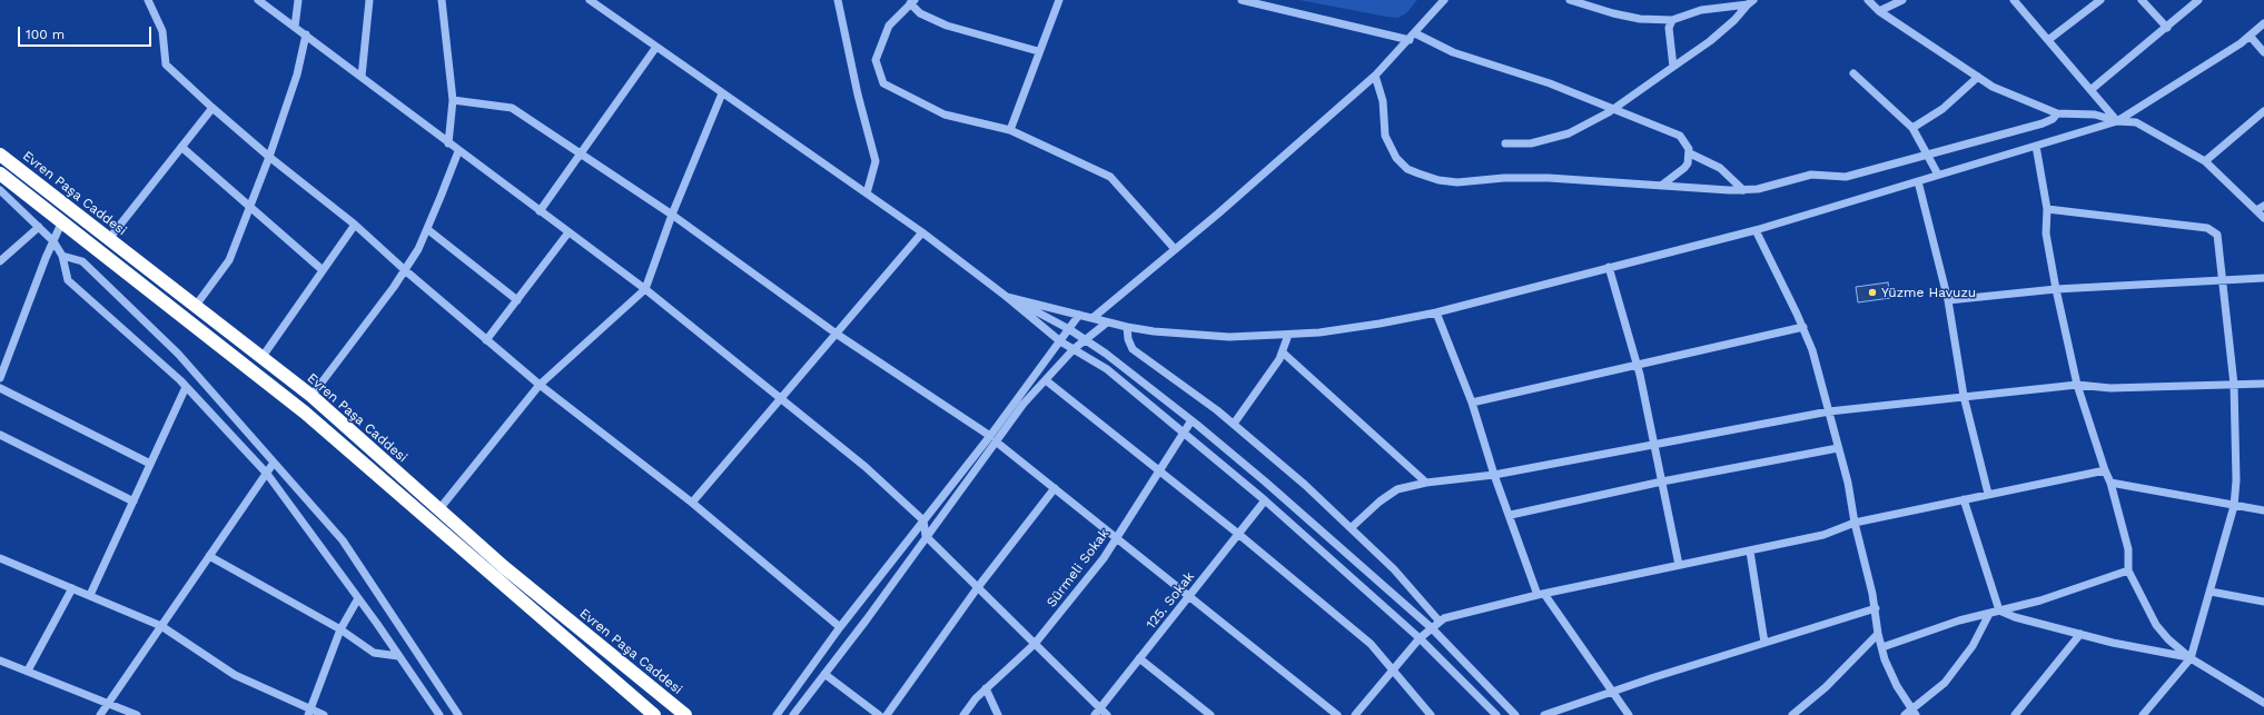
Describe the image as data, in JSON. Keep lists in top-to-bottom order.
{
  "streets": {
    "highway": ["Evren Paşa Caddesi"],
    "street": ["Sürmeli Sokak", "125. Sokak"]
  },
  "places": ["Yüzme Havuzu"],
  "scale_bar": "100 m"
}
